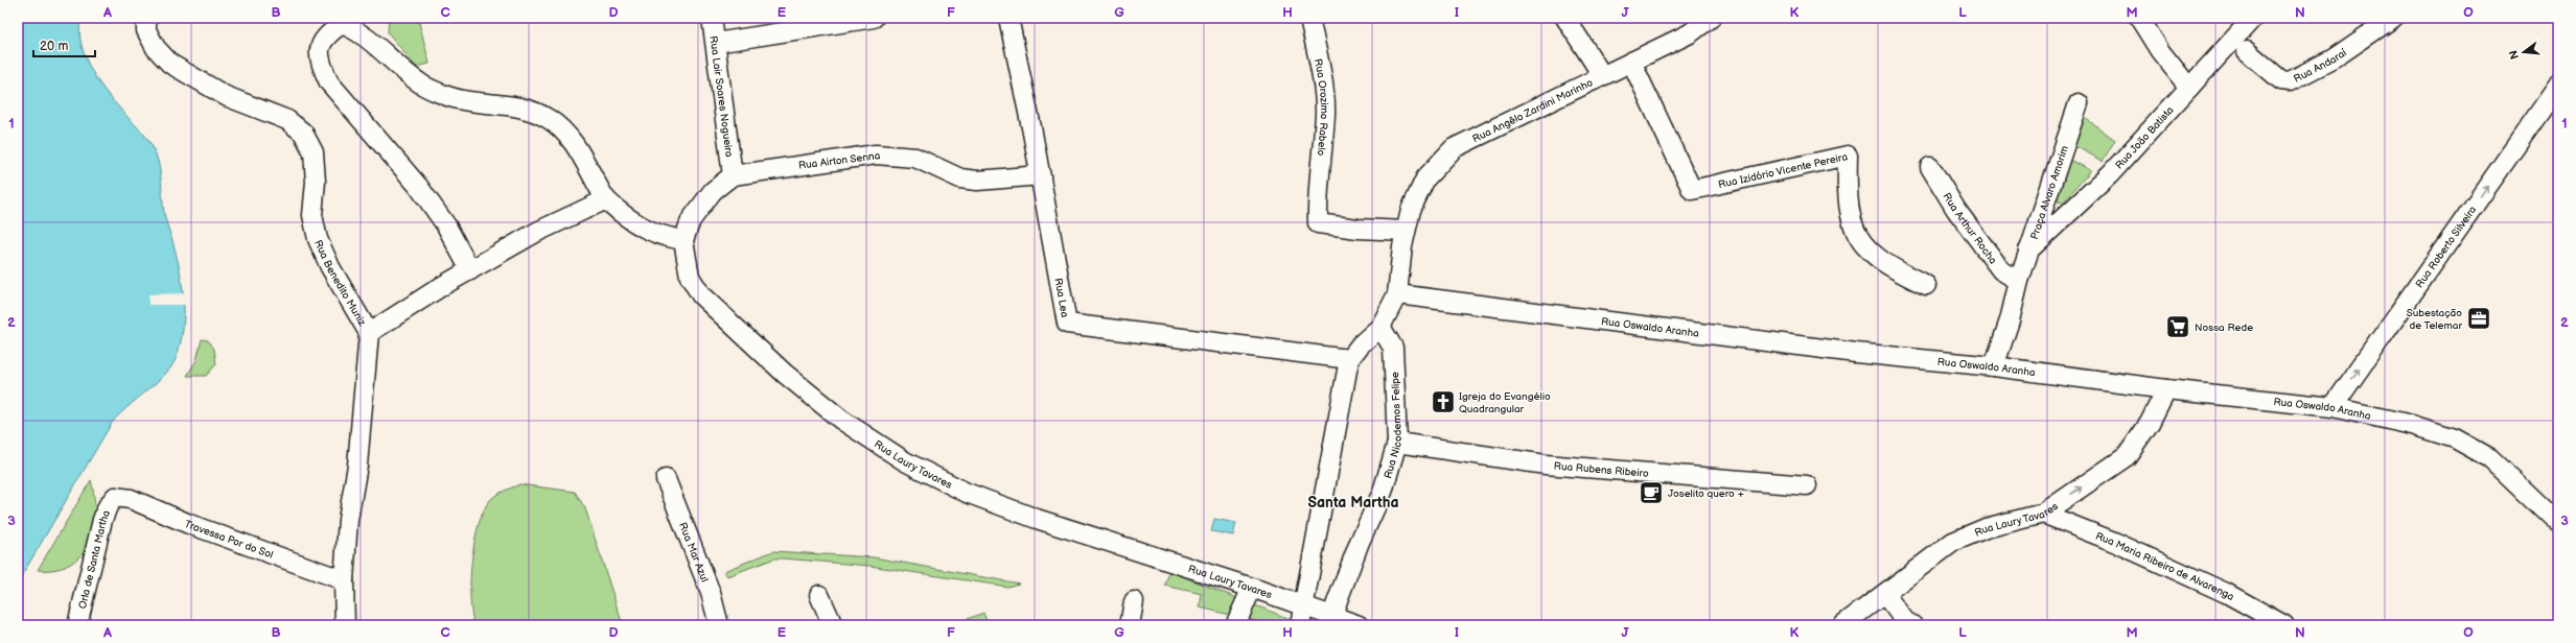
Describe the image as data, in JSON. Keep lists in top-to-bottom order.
{
  "streets": {
    "street": [
      "Rua Andaraí",
      "Rua Lair Soares Nogueira",
      "Rua Orozimo Rabelo",
      "Rua Angêlo Zardini Marinho",
      "Rua João Batista",
      "Rua Airton Senna",
      "Rua Izidório Vicente Pereira",
      "Praça Alvaro Amorim",
      "Rua Arthur Rocha",
      "Rua Roberto Silveira",
      "Rua Benedito Muniz",
      "Rua Lea",
      "Rua Oswaldo Aranha",
      "Rua Nicodemos Felipe",
      "Rua Laury Tavares",
      "Rua Rubens Ribeiro",
      "Travessa Por do Sol",
      "Rua Mar Azul",
      "Orla de Santa Martha",
      "Rua Maria Ribeiro de Alvarenga"
    ]
  },
  "crossings": [
    ["Rua Lair Soares Nogueira", "Rua Airton Senna"],
    ["Rua Orozimo Rabelo", "Rua Angêlo Zardini Marinho"],
    ["Rua Angêlo Zardini Marinho", "Rua Izidório Vicente Pereira"],
    ["Rua Angêlo Zardini Marinho", "Rua Oswaldo Aranha"],
    ["Rua João Batista", "Praça Alvaro Amorim"],
    ["Rua Airton Senna", "Rua Lea"],
    ["Praça Alvaro Amorim", "Rua Arthur Rocha"],
    ["Praça Alvaro Amorim", "Rua Oswaldo Aranha"],
    ["Rua Roberto Silveira", "Rua Oswaldo Aranha"],
    ["Rua Benedito Muniz", "Travessa Por do Sol"],
    ["Rua Oswaldo Aranha", "Rua Laury Tavares"],
    ["Rua Nicodemos Felipe", "Rua Laury Tavares"],
    ["Rua Nicodemos Felipe", "Rua Rubens Ribeiro"],
    ["Rua Laury Tavares", "Rua Maria Ribeiro de Alvarenga"],
    ["Travessa Por do Sol", "Orla de Santa Martha"]
  ],
  "one_way": ["Rua Roberto Silveira"],
  "districts": ["Santa Martha"],
  "places": {
    "office": ["Subestação de Telemar"],
    "supermarket": ["Nossa Rede"],
    "church": ["Igreja do Evangélio Quadrangular"],
    "cafe": ["Joselito quero +"]
  },
  "scale_bar": "20 m",
  "north": "left",
  "grid": {
    "columns": [
      "A",
      "B",
      "C",
      "D",
      "E",
      "F",
      "G",
      "H",
      "I",
      "J",
      "K",
      "L",
      "M",
      "N",
      "O"
    ],
    "rows": ["1", "2", "3"]
  }
}
